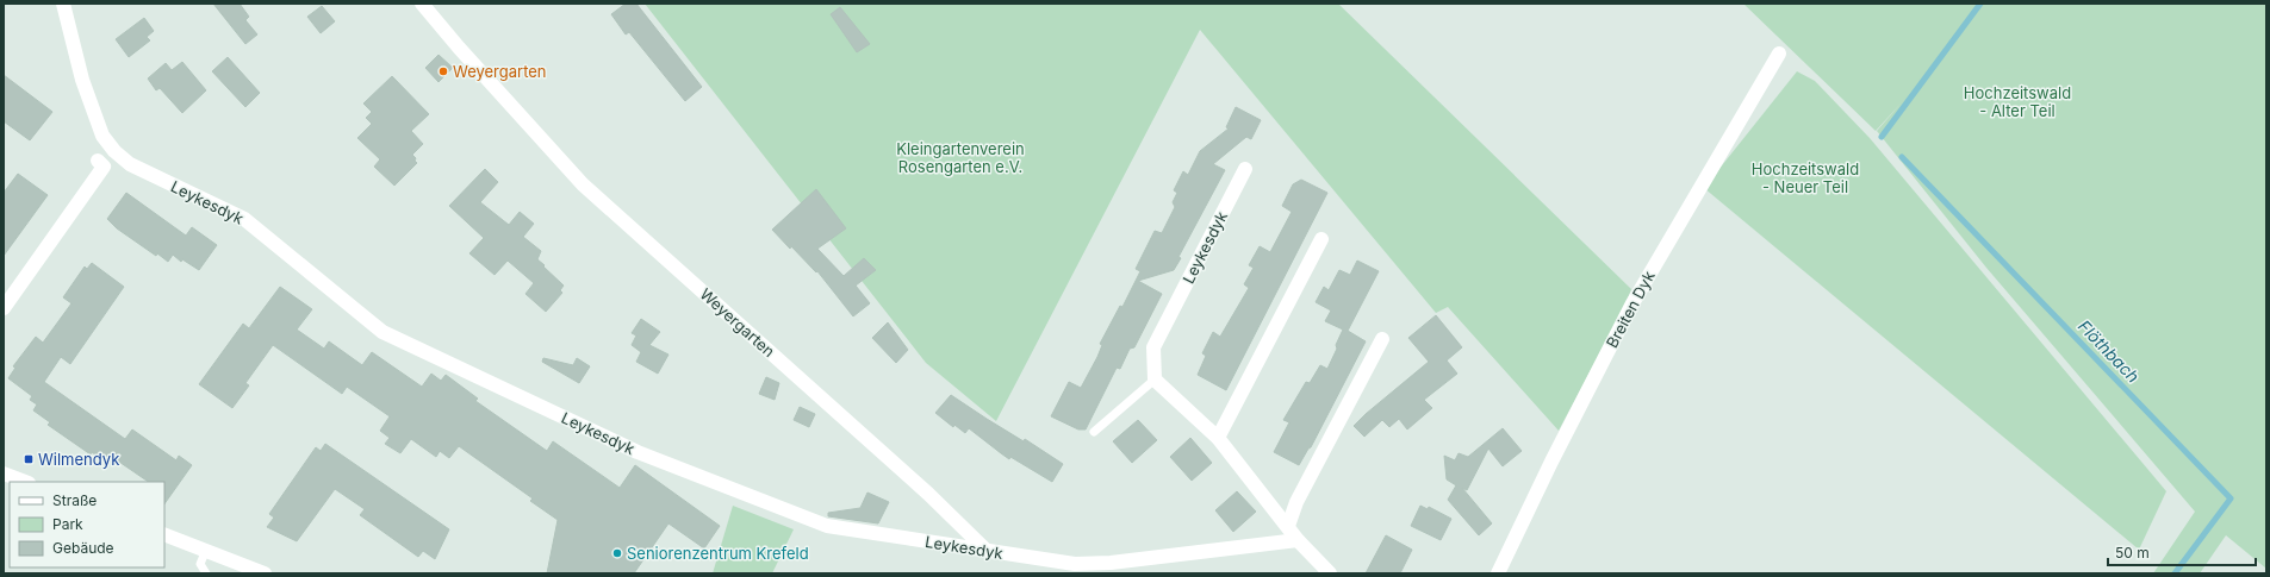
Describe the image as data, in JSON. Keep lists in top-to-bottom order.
{
  "streets": {
    "street": ["Leykesdyk", "Breiten Dyk", "Weyergarten"]
  },
  "crossings": [
    ["Leykesdyk", "Weyergarten"]
  ],
  "water": ["Flöthbach"],
  "parks": ["Hochzeitswald - Alter Teil", "Kleingartenverein Rosengarten e.V.", "Hochzeitswald - Neuer Teil"],
  "places": {
    "other": ["Weyergarten", "Seniorenzentrum Krefeld"],
    "transit": ["Wilmendyk"]
  },
  "legend": ["Straße", "Park", "Gebäude"],
  "scale_bar": "50 m"
}
